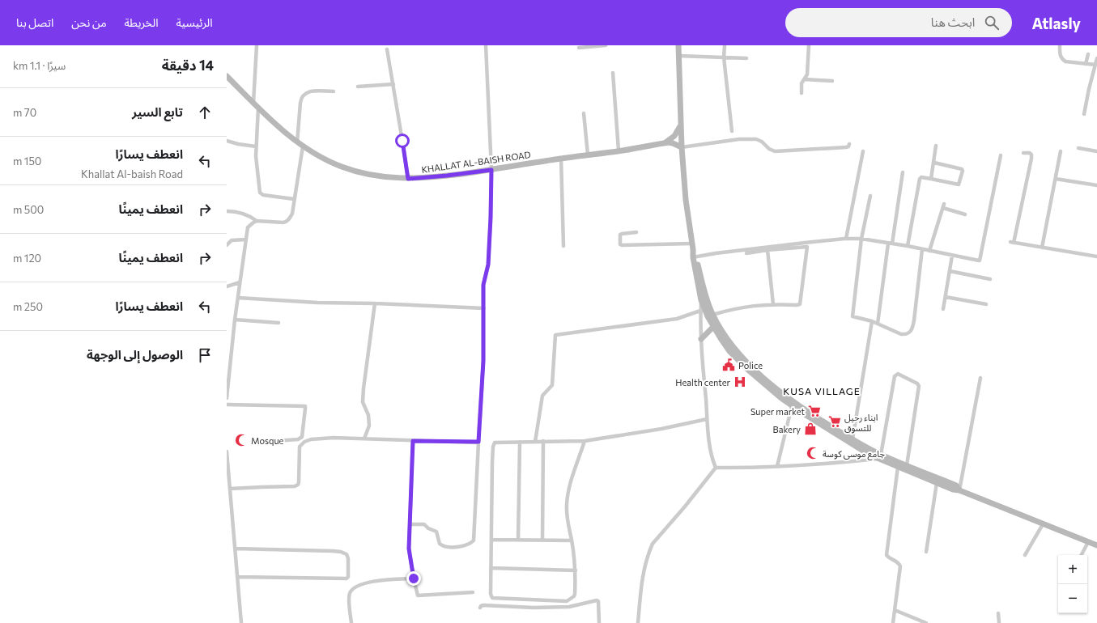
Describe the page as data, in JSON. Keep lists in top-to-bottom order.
{
  "streets": {
    "street": ["KHALLAT AL-BAISH ROAD"]
  },
  "districts": ["KUSA VILLAGE"],
  "places": {
    "public building": ["Police"],
    "hospital": ["Health center"],
    "supermarket": ["Super market", "ابناء رحيل للتسوق"],
    "shop": ["Bakery"],
    "mosque": ["Mosque", "جامع موسى كوسة"]
  },
  "page": {
    "header": "Atlasly",
    "search": "ابحث هنا",
    "nav": [
      "الرئيسية",
      "الخريطة",
      "من نحن",
      "اتصل بنا"
    ],
    "heading": ["14 دقيقة", "سيرًا · 1.1 km"],
    "list": [
      ["تابع السير", "70 m"],
      ["انعطف يسارًا", "Khallat Al-baish Road", "150 m"],
      ["انعطف يمينًا", "500 m"],
      ["انعطف يمينًا", "120 m"],
      ["انعطف يسارًا", "250 m"],
      "الوصول إلى الوجهة"
    ],
    "map_buttons": ["+", "−"]
  }
}
